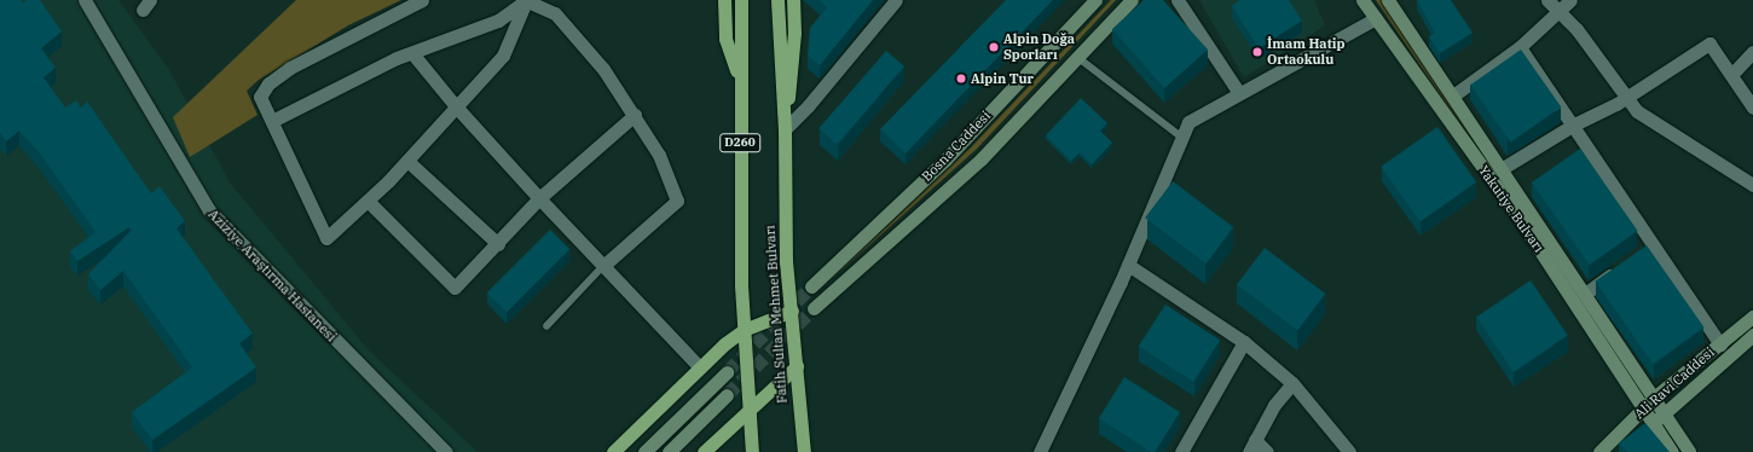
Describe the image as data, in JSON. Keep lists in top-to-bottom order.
{
  "streets": {
    "highway": ["D260", "Fatih Sultan Mehmet Bulvarı"],
    "main road": ["Bosna Caddesi", "Yakutiye Bulvarı", "Ali Ravi Caddesi"],
    "street": ["Aziziye Araştırma Hastanesi"]
  },
  "crossings": [
    ["Yakutiye Bulvarı", "Ali Ravi Caddesi"]
  ],
  "places": ["Alpin Doğa Sporları", "İmam Hatip Ortaokulu", "Alpin Tur"]
}
